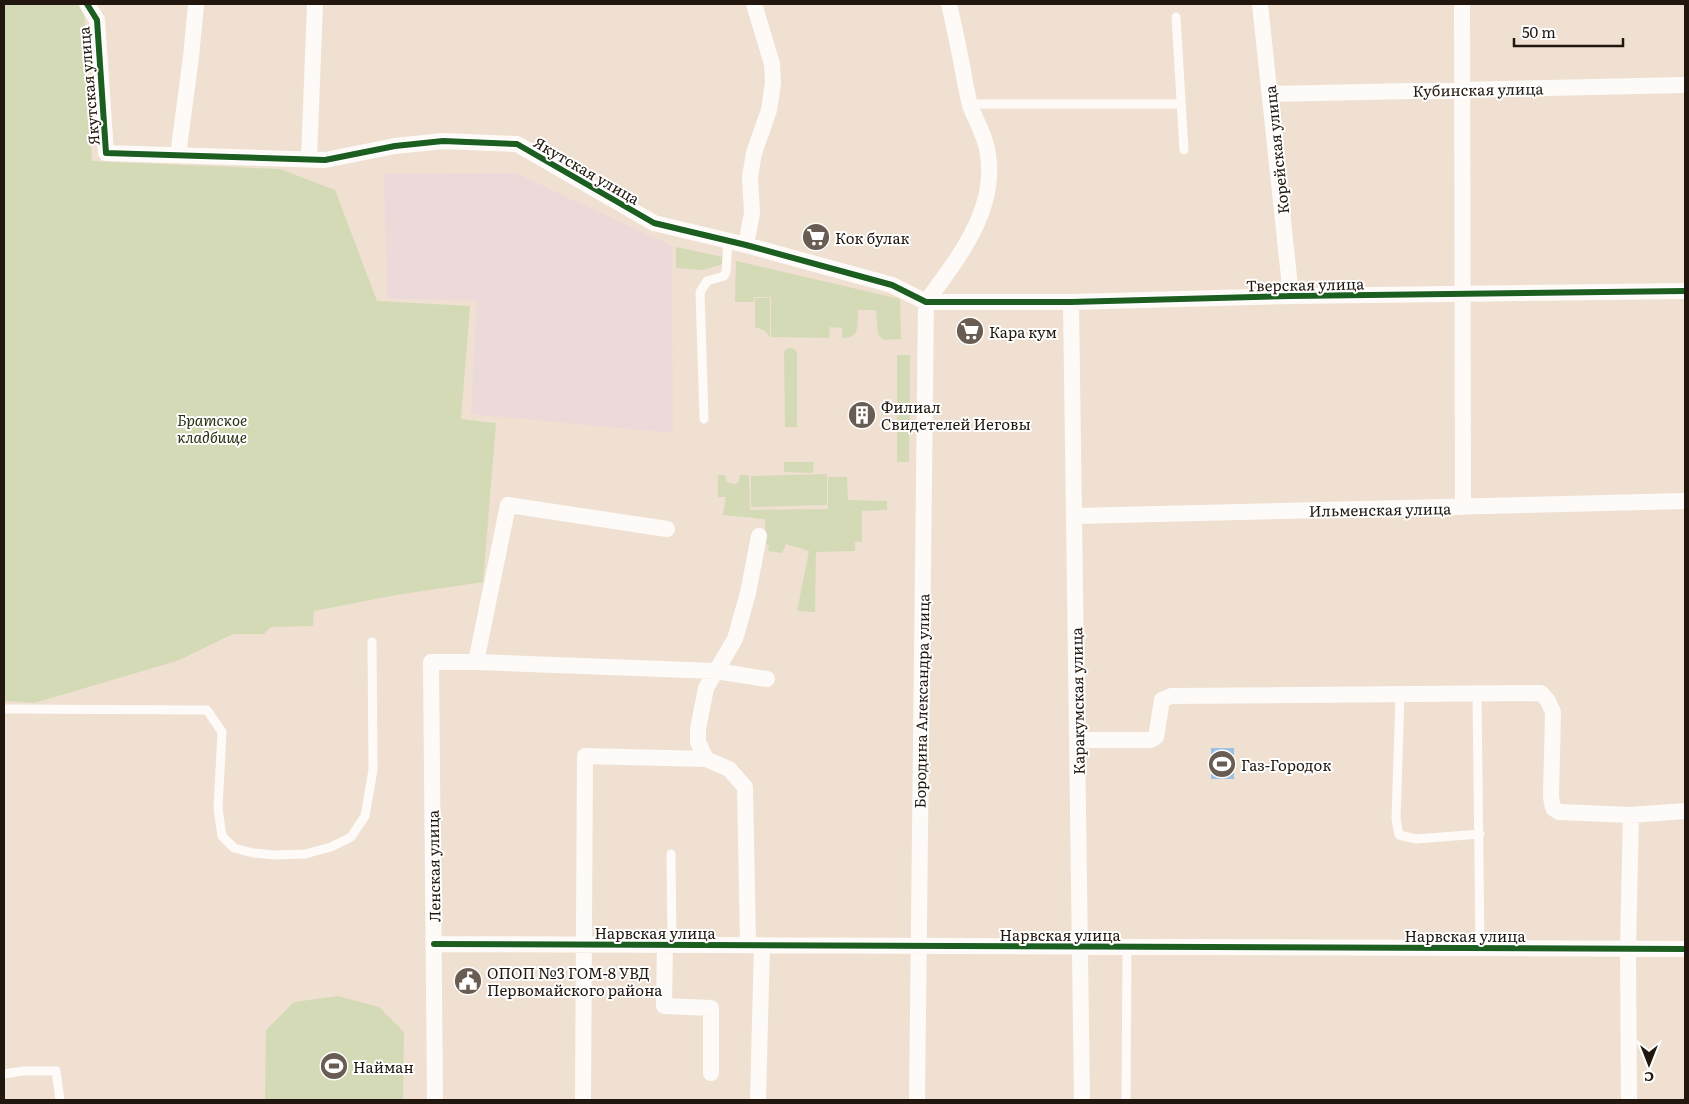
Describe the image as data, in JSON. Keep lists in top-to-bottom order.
{
  "streets": {
    "street": [
      "Якутская улица",
      "Кубинская улица",
      "Корейская улица",
      "Тверская улица",
      "Ильменская улица",
      "Бородина Александра улица",
      "Каракумская улица",
      "Ленская улица",
      "Нарвская улица"
    ]
  },
  "crossings": [
    ["Якутская улица", "Тверская улица"],
    ["Якутская улица", "Бородина Александра улица"],
    ["Кубинская улица", "Корейская улица"],
    ["Корейская улица", "Тверская улица"],
    ["Тверская улица", "Бородина Александра улица"],
    ["Тверская улица", "Каракумская улица"],
    ["Ильменская улица", "Каракумская улица"],
    ["Бородина Александра улица", "Нарвская улица"],
    ["Каракумская улица", "Нарвская улица"],
    ["Ленская улица", "Нарвская улица"]
  ],
  "parks": ["Братское кладбище"],
  "places": {
    "supermarket": ["Кок булак", "Кара кум"],
    "building": ["Филиал Свидетелей Иеговы"],
    "sports": ["Газ-Городок", "Найман"],
    "public building": ["ОПОП №3 ГОМ-8 УВД Первомайского района"]
  },
  "scale_bar": "50 m",
  "north": "bottom"
}
